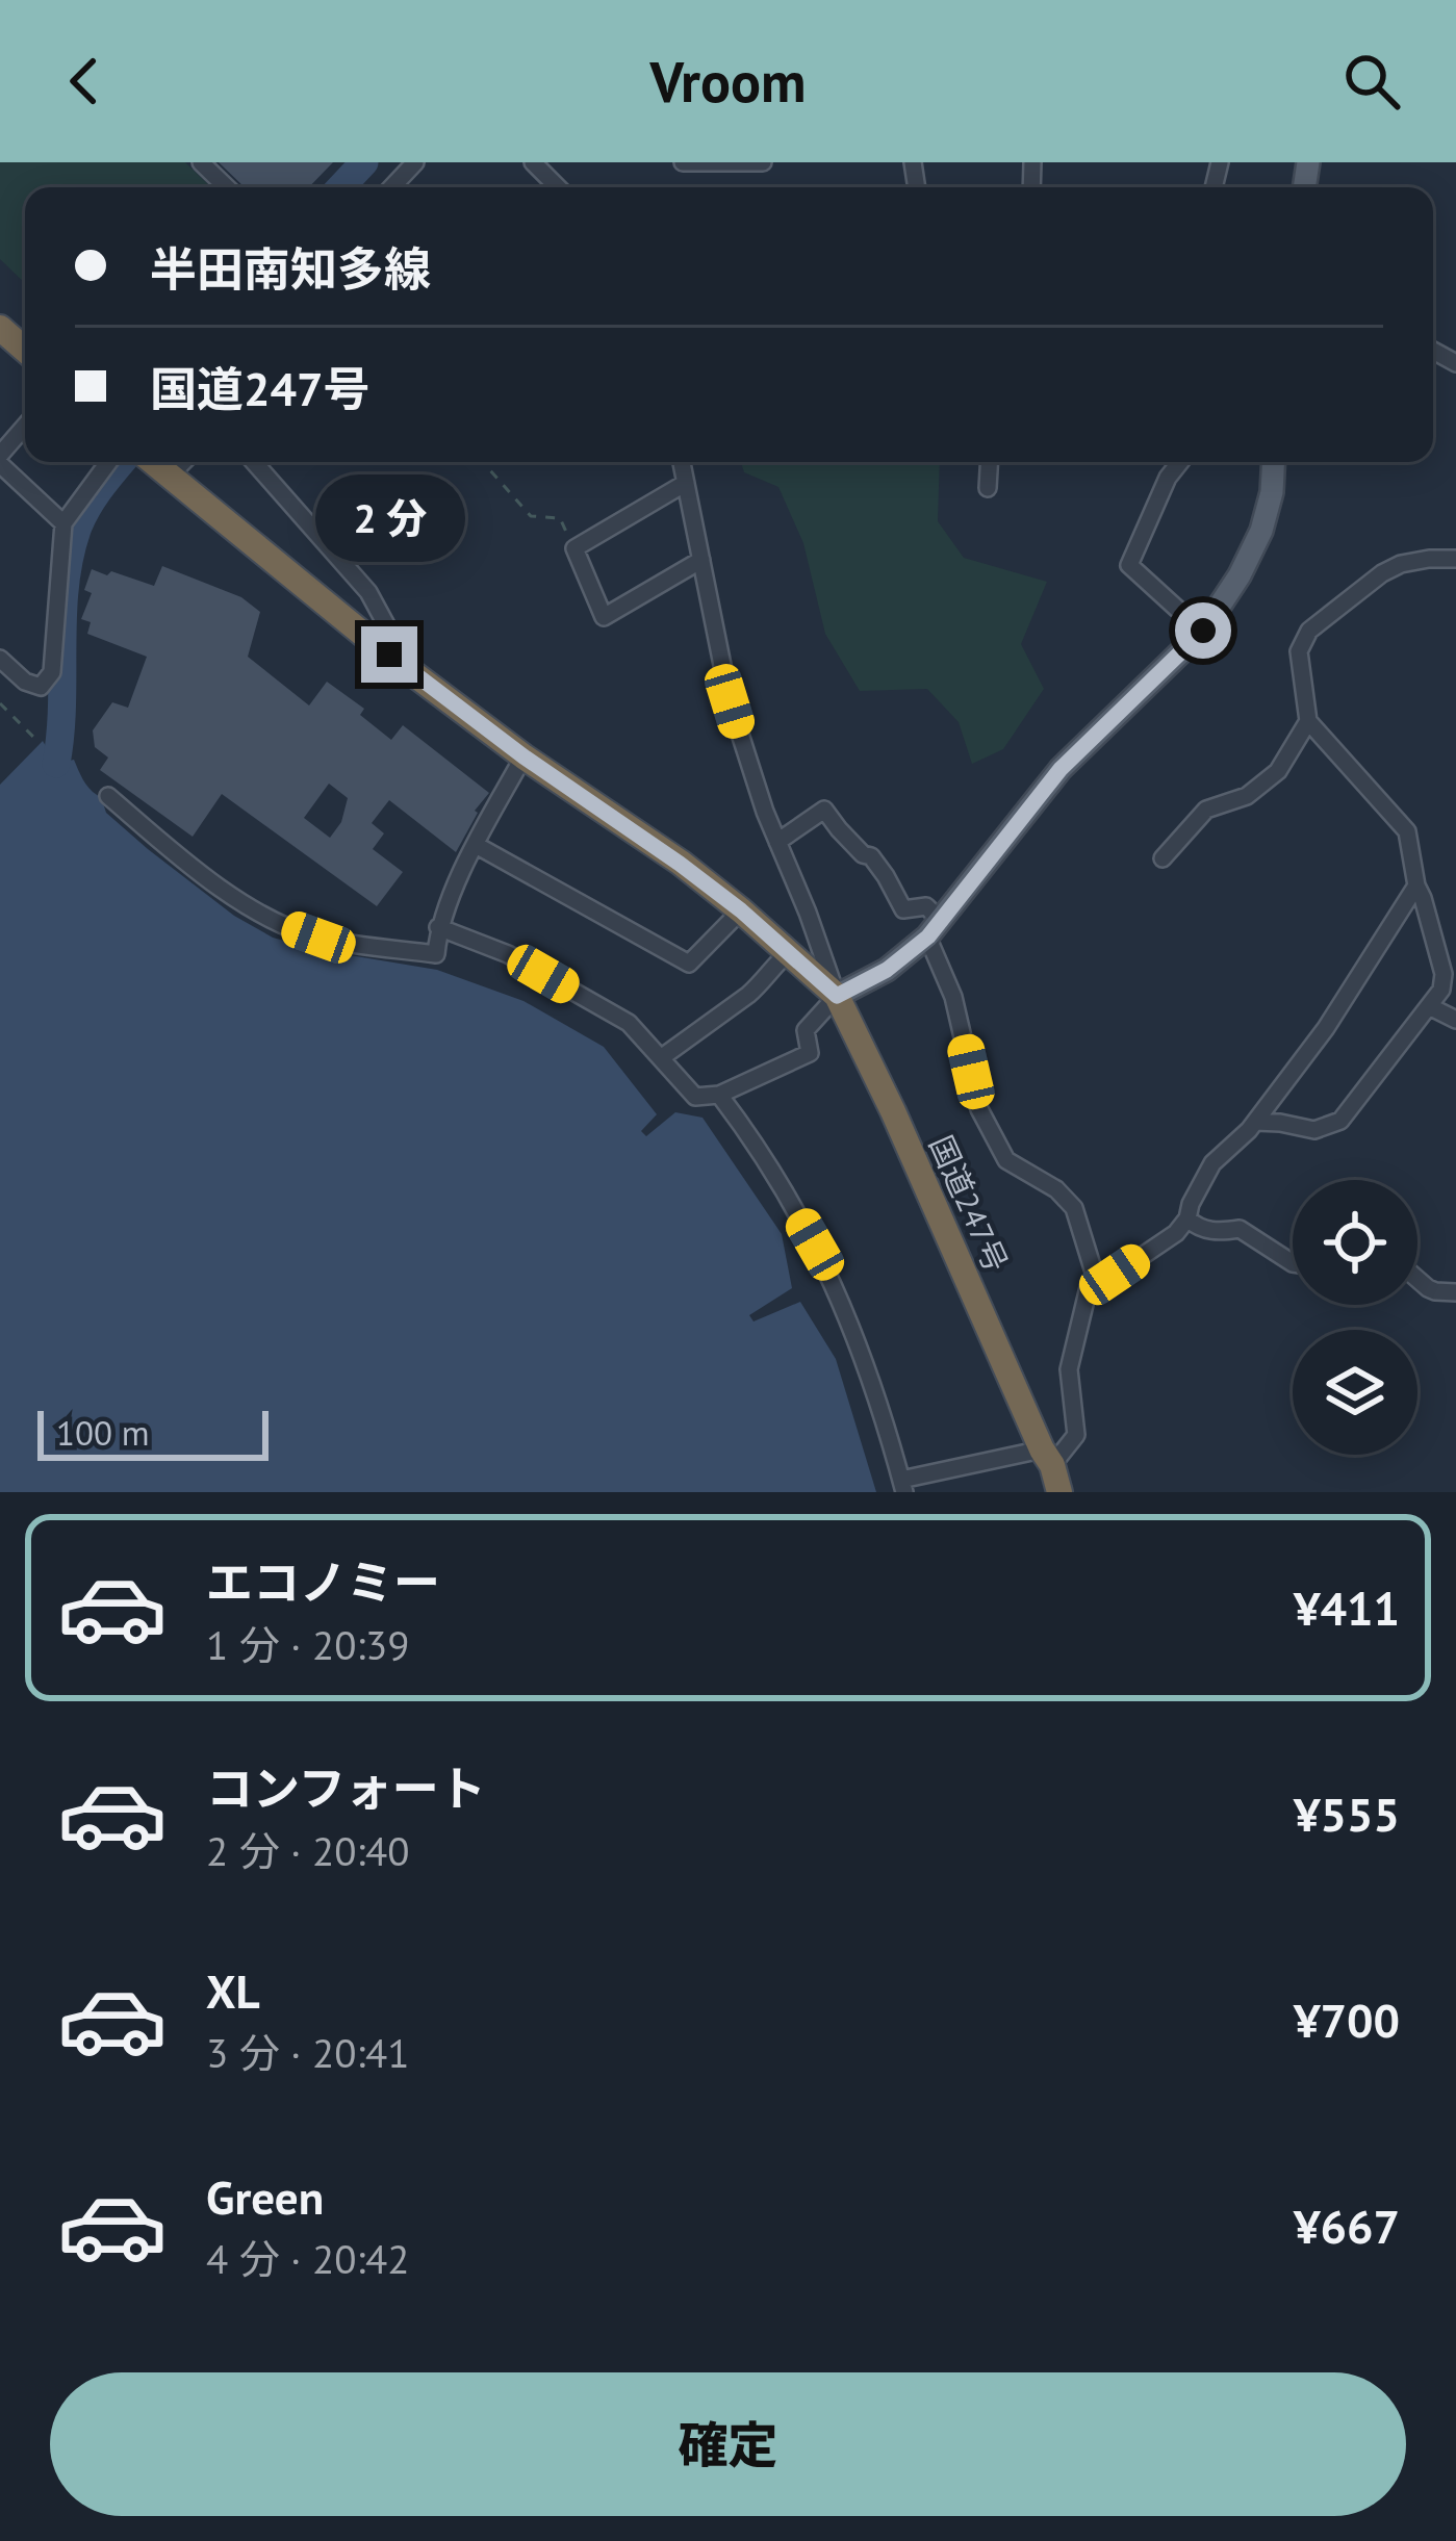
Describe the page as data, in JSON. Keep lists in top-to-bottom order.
{
  "streets": {
    "highway": ["国道247号"]
  },
  "scale_bar": "100 m",
  "page": {
    "header": "Vroom",
    "banner": ["半田南知多線", "国道247号"],
    "bubble": "2 分",
    "scale": "100 m",
    "list": [
      {
        "name": "エコノミー",
        "note": "1 分 · 20:39",
        "value": "¥411"
      },
      {
        "name": "コンフォート",
        "note": "2 分 · 20:40",
        "value": "¥555"
      },
      {
        "name": "XL",
        "note": "3 分 · 20:41",
        "value": "¥700"
      },
      {
        "name": "Green",
        "note": "4 分 · 20:42",
        "value": "¥667"
      }
    ],
    "buttons": "確定"
  }
}
